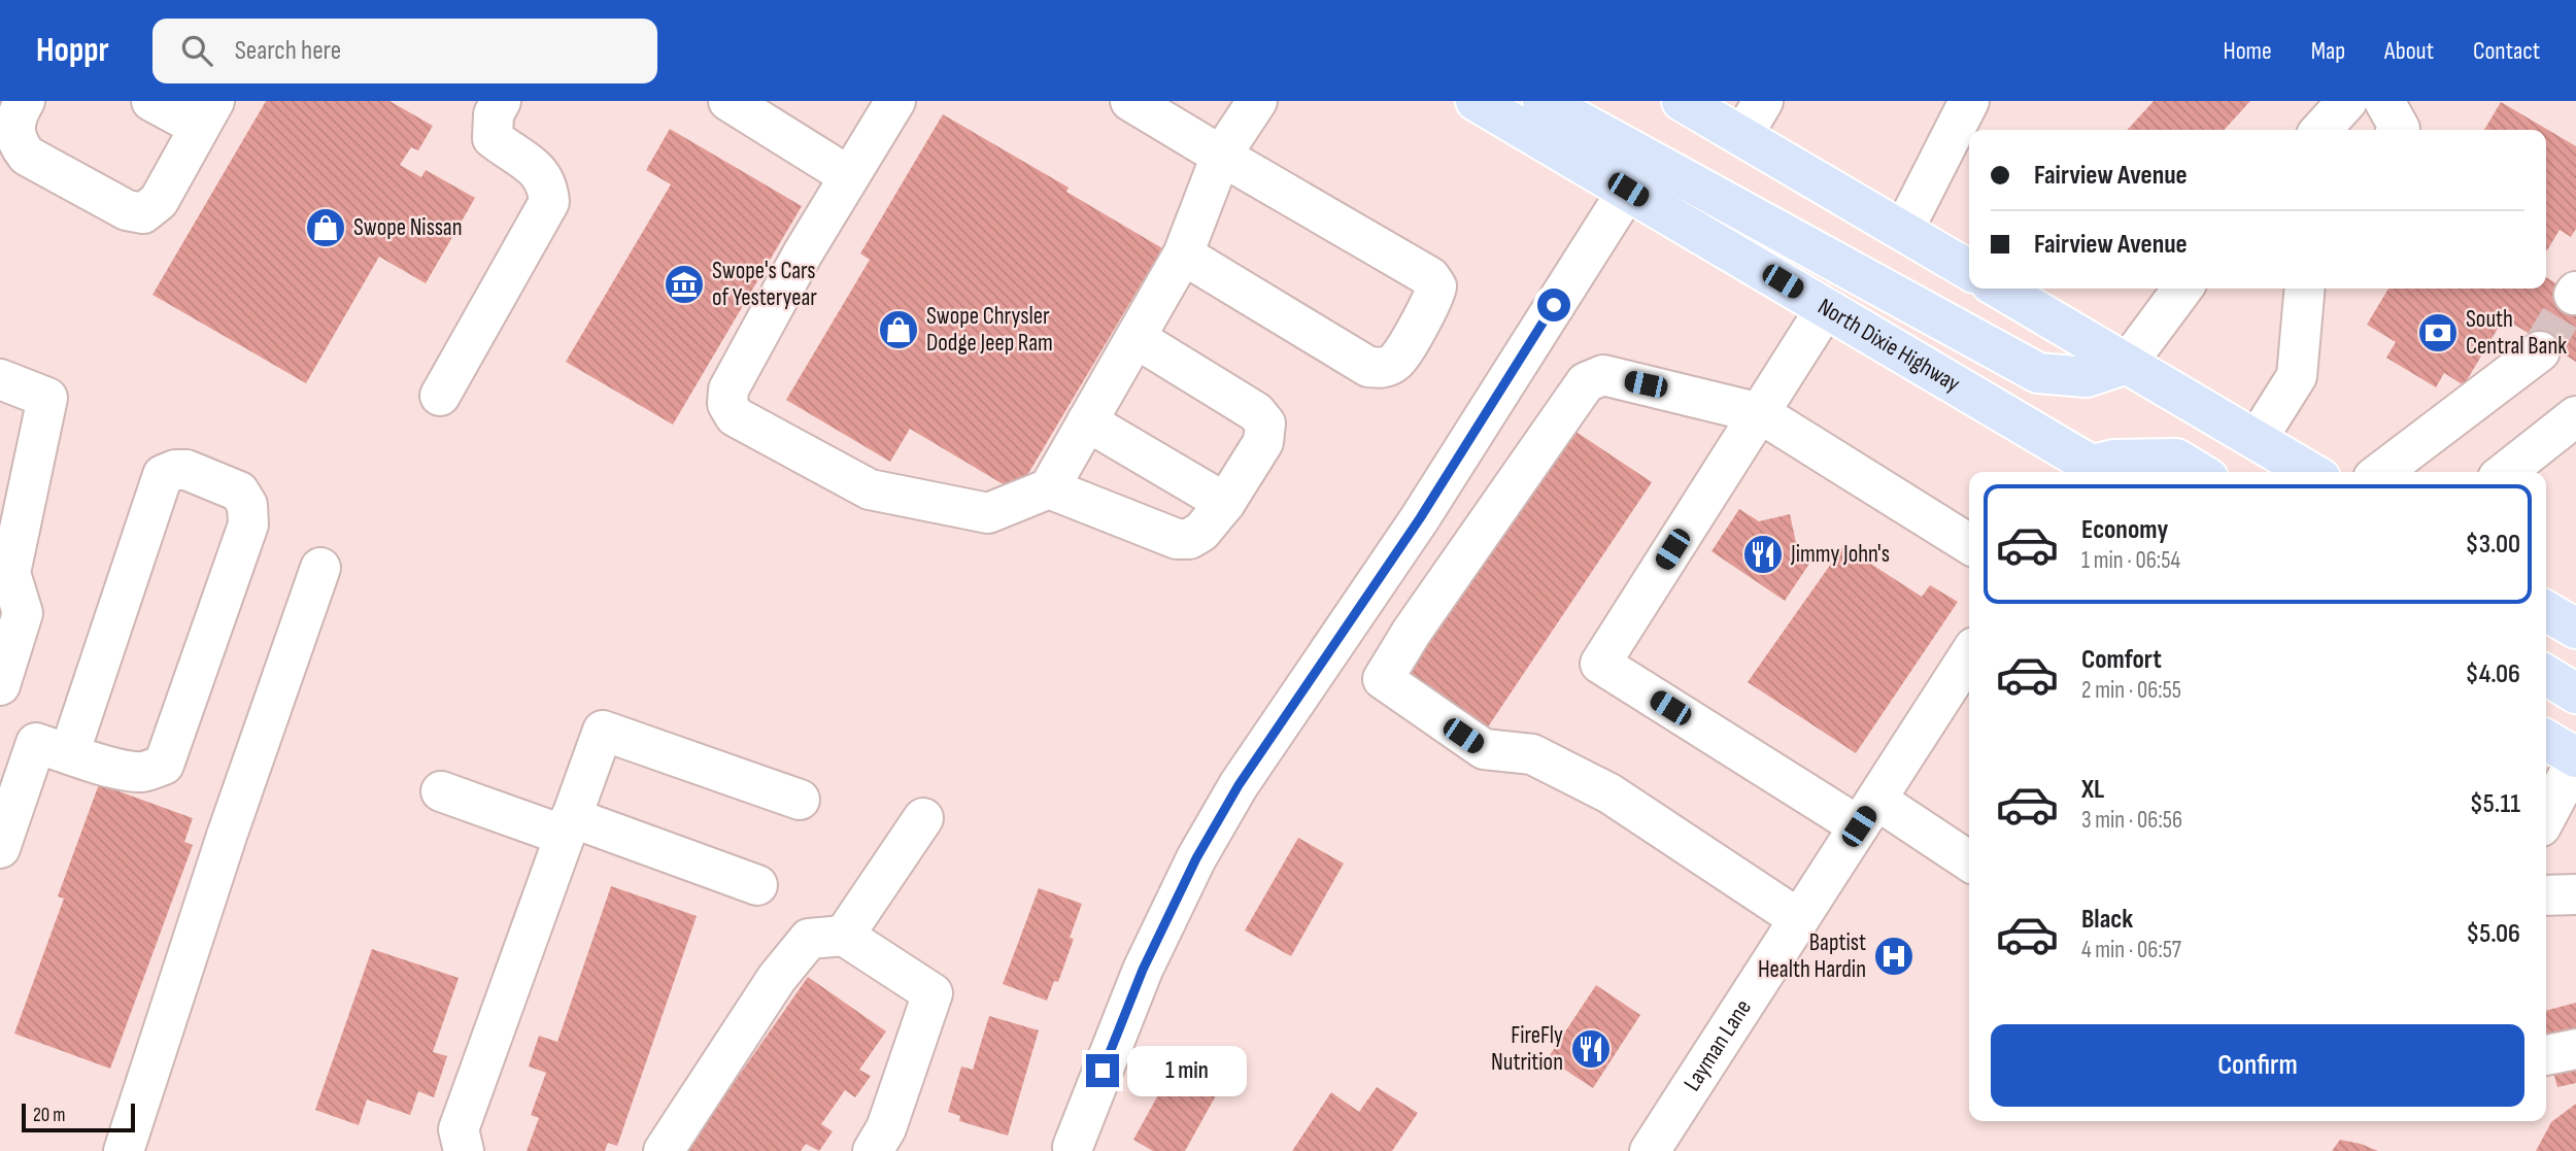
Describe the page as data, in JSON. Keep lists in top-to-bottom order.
{
  "streets": {
    "main road": ["North Dixie Highway"],
    "street": ["Layman Lane"]
  },
  "places": {
    "shop": ["Swope Nissan", "Swope Chrysler Dodge Jeep Ram"],
    "museum": ["Swope's Cars of Yesteryear"],
    "bank": ["South Central Bank"],
    "restaurant": ["Jimmy John's", "FireFly Nutrition"],
    "hospital": ["Baptist Health Hardin"]
  },
  "scale_bar": "20 m",
  "page": {
    "header": "Hoppr",
    "search": "Search here",
    "nav": [
      "Home",
      "Map",
      "About",
      "Contact"
    ],
    "banner": ["Fairview Avenue", "Fairview Avenue"],
    "list": [
      {
        "name": "Economy",
        "note": "1 min · 06:54",
        "value": "$3.00"
      },
      {
        "name": "Comfort",
        "note": "2 min · 06:55",
        "value": "$4.06"
      },
      {
        "name": "XL",
        "note": "3 min · 06:56",
        "value": "$5.11"
      },
      {
        "name": "Black",
        "note": "4 min · 06:57",
        "value": "$5.06"
      }
    ],
    "buttons": "Confirm",
    "bubble": "1 min",
    "scale": "20 m"
  }
}
